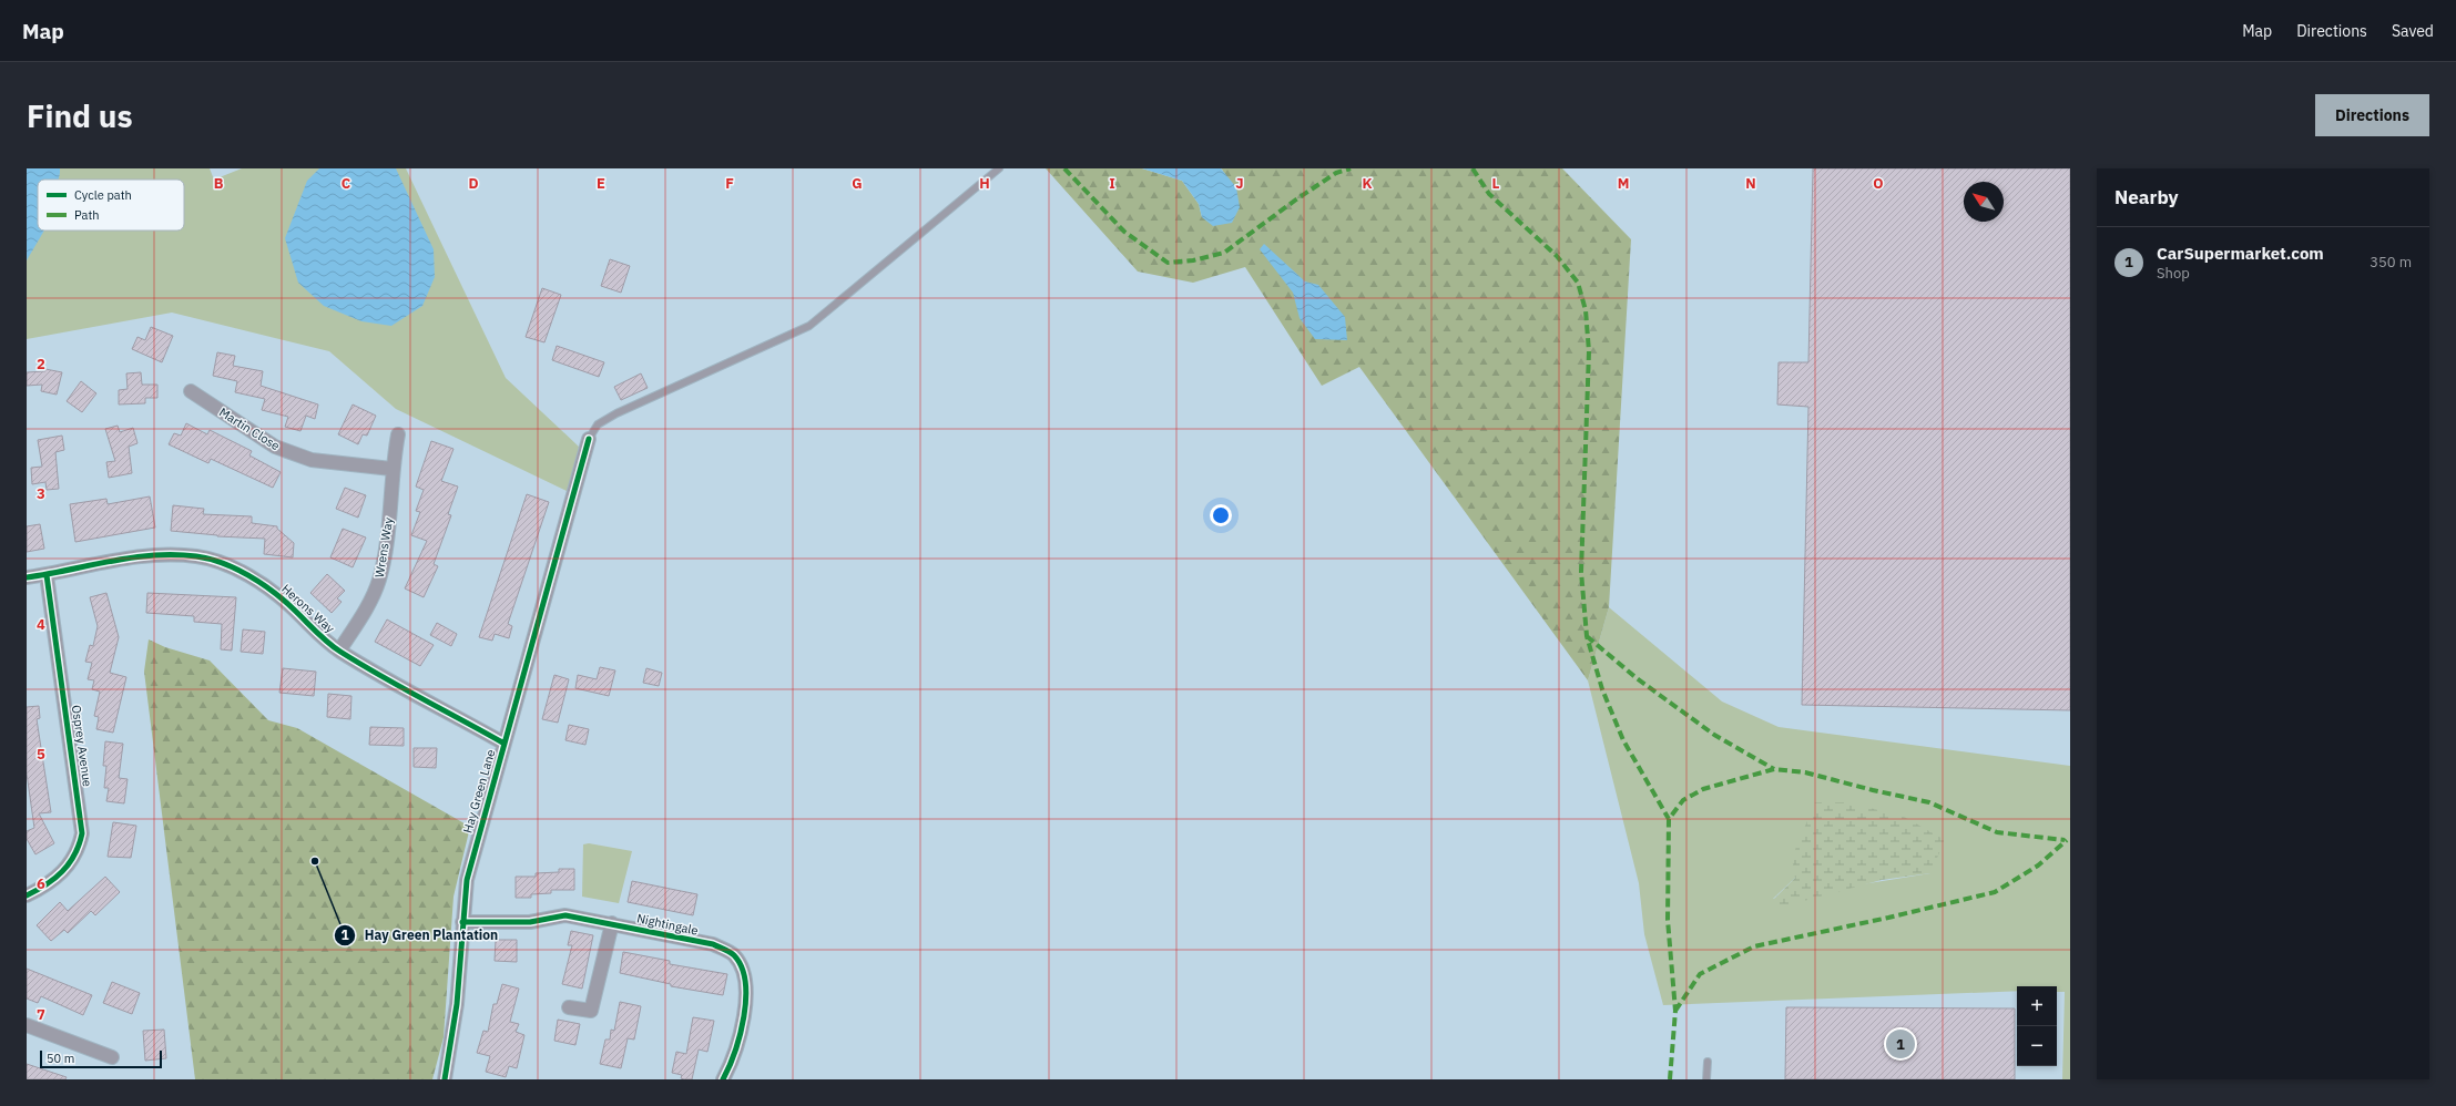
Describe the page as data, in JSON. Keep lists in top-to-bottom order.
{
  "streets": {
    "street": [
      "Martin Close",
      "Wrens Way",
      "Herons Way",
      "Osprey Avenue",
      "Hay Green Lane",
      "Nightingale"
    ]
  },
  "crossings": [
    ["Martin Close", "Wrens Way"],
    ["Wrens Way", "Herons Way"],
    ["Herons Way", "Osprey Avenue"],
    ["Herons Way", "Hay Green Lane"],
    ["Hay Green Lane", "Nightingale"]
  ],
  "places": ["Hay Green Plantation"],
  "legend": ["Cycle path", "Path"],
  "scale_bar": "50 m",
  "north": "top left",
  "page": {
    "header": "Map",
    "nav": ["Map", "Directions", "Saved"],
    "buttons": "Directions",
    "title": "Find us",
    "heading": "Nearby",
    "list": [
      {
        "mark": "1",
        "name": "CarSupermarket.com",
        "note": "Shop",
        "value": "350 m"
      }
    ],
    "map_buttons": ["+", "−"],
    "pins": "1",
    "scale": "50 m"
  },
  "grid": {
    "columns": [
      "B",
      "C",
      "D",
      "E",
      "F",
      "G",
      "H",
      "I",
      "J",
      "K",
      "L",
      "M",
      "N",
      "O"
    ],
    "rows": [
      "2",
      "3",
      "4",
      "5",
      "6",
      "7"
    ]
  }
}
